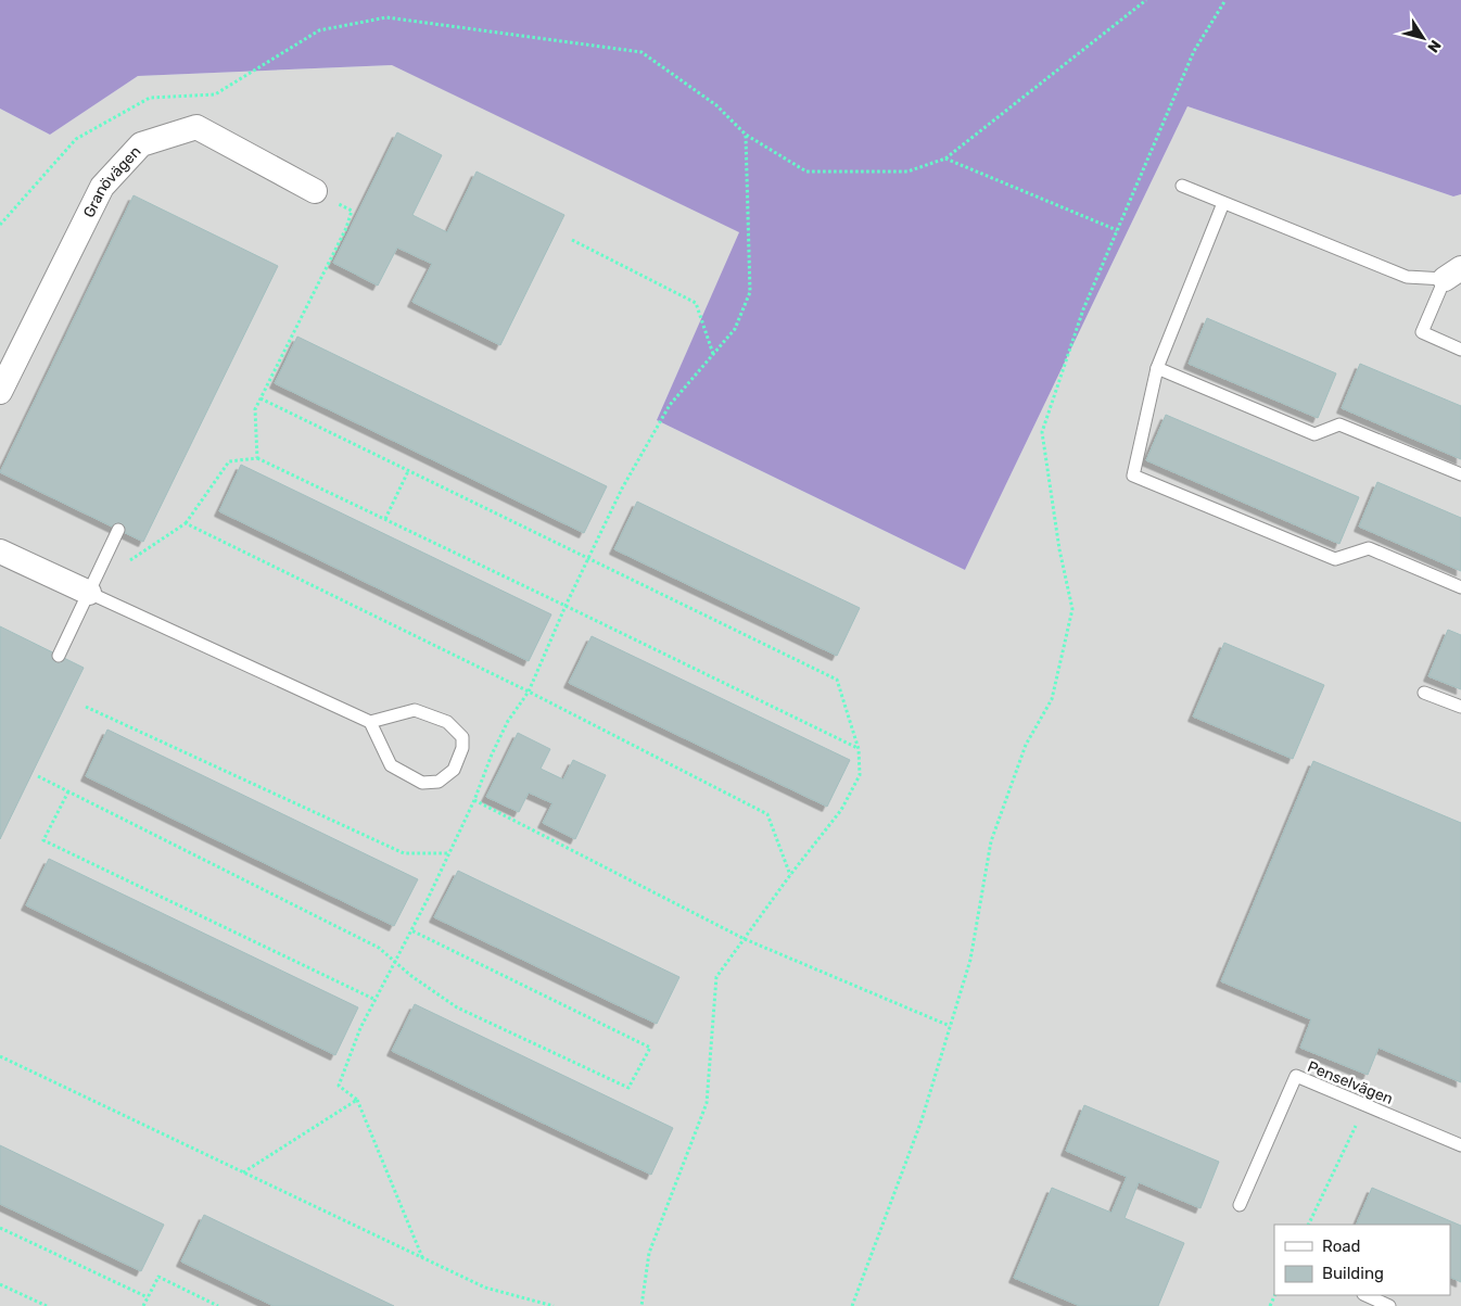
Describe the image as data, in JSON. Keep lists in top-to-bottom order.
{
  "streets": {
    "street": ["Granövägen"],
    "lane": ["Penselvägen"]
  },
  "legend": ["Road", "Building"],
  "north": "bottom right"
}
